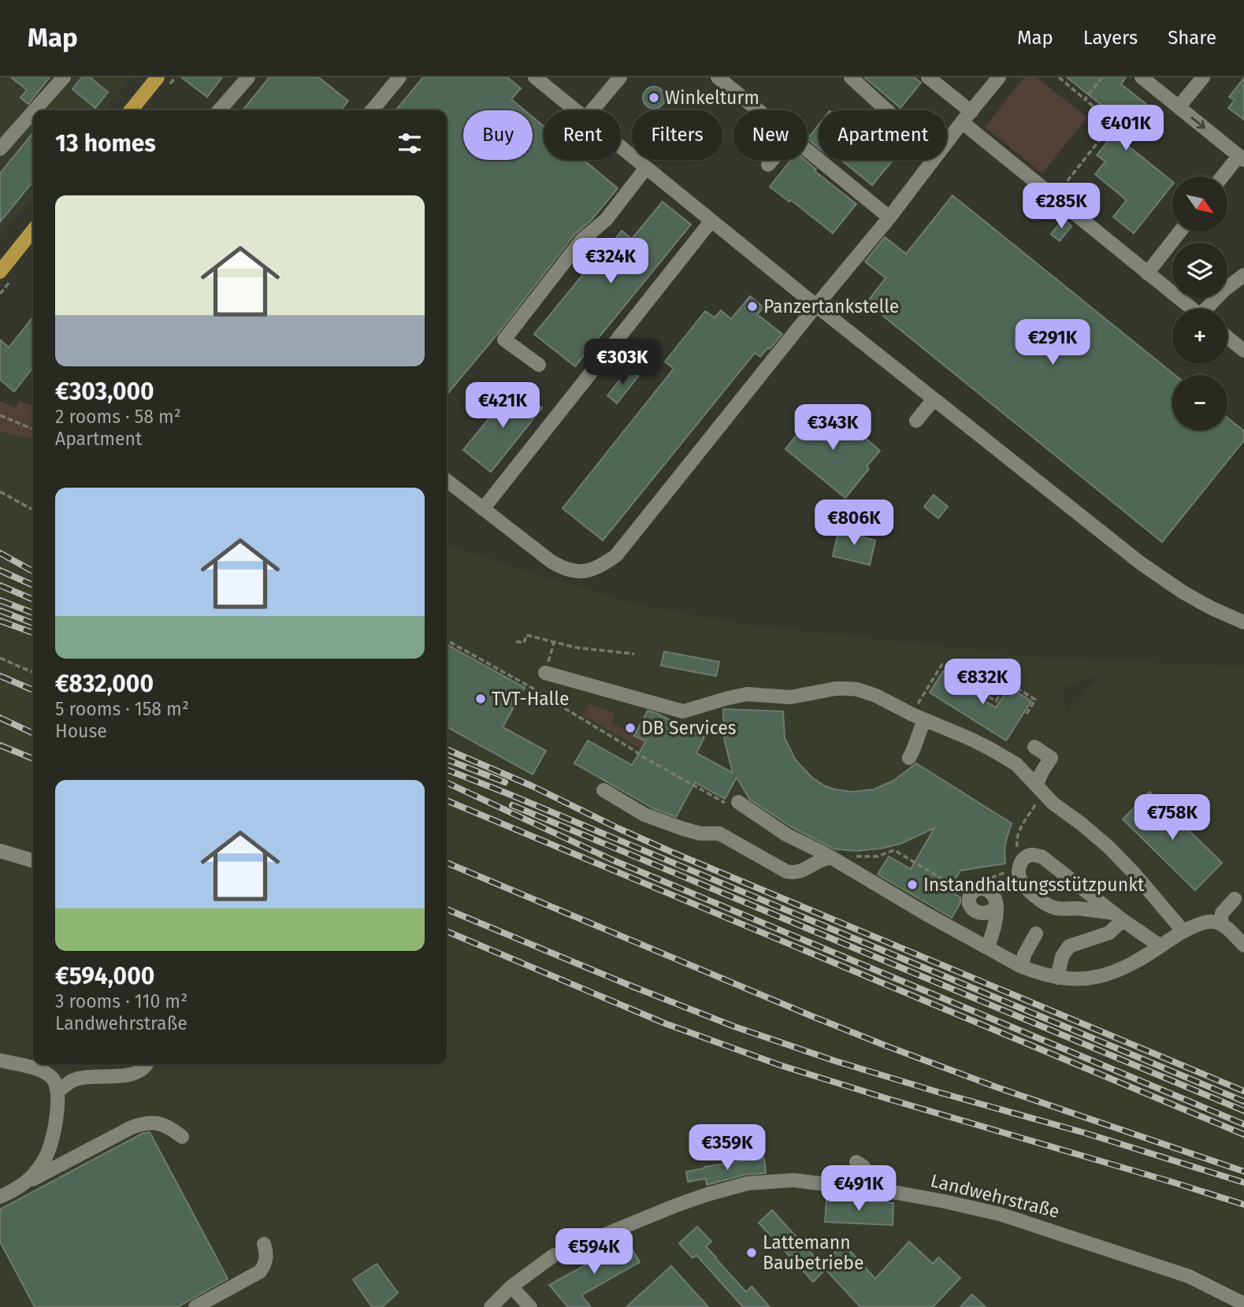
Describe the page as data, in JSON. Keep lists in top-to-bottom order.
{
  "streets": {
    "street": ["Landwehrstraße"]
  },
  "places": [
    "Winkelturm",
    "Panzertankstelle",
    "TVT-Halle",
    "DB Services",
    "Instandhaltungsstützpunkt",
    "Lattemann Baubetriebe"
  ],
  "north": "bottom right",
  "page": {
    "header": "Map",
    "nav": ["Map", "Layers", "Share"],
    "price": [
      "€401K",
      "€285K",
      "€324K",
      "€291K",
      "€303K",
      "€421K",
      "€343K",
      "€806K",
      "€832K",
      "€758K",
      "€359K",
      "€491K",
      "€594K"
    ],
    "chip": [
      "Buy",
      "Rent",
      "Filters",
      "New",
      "Apartment"
    ],
    "heading": "13 homes",
    "map_buttons": ["+", "−"],
    "list": [
      {
        "name": "€303,000",
        "note": "2 rooms · 58 m² · Apartment"
      },
      {
        "name": "€832,000",
        "note": "5 rooms · 158 m² · House"
      },
      {
        "name": "€594,000",
        "note": "3 rooms · 110 m² · Landwehrstraße"
      }
    ]
  }
}
